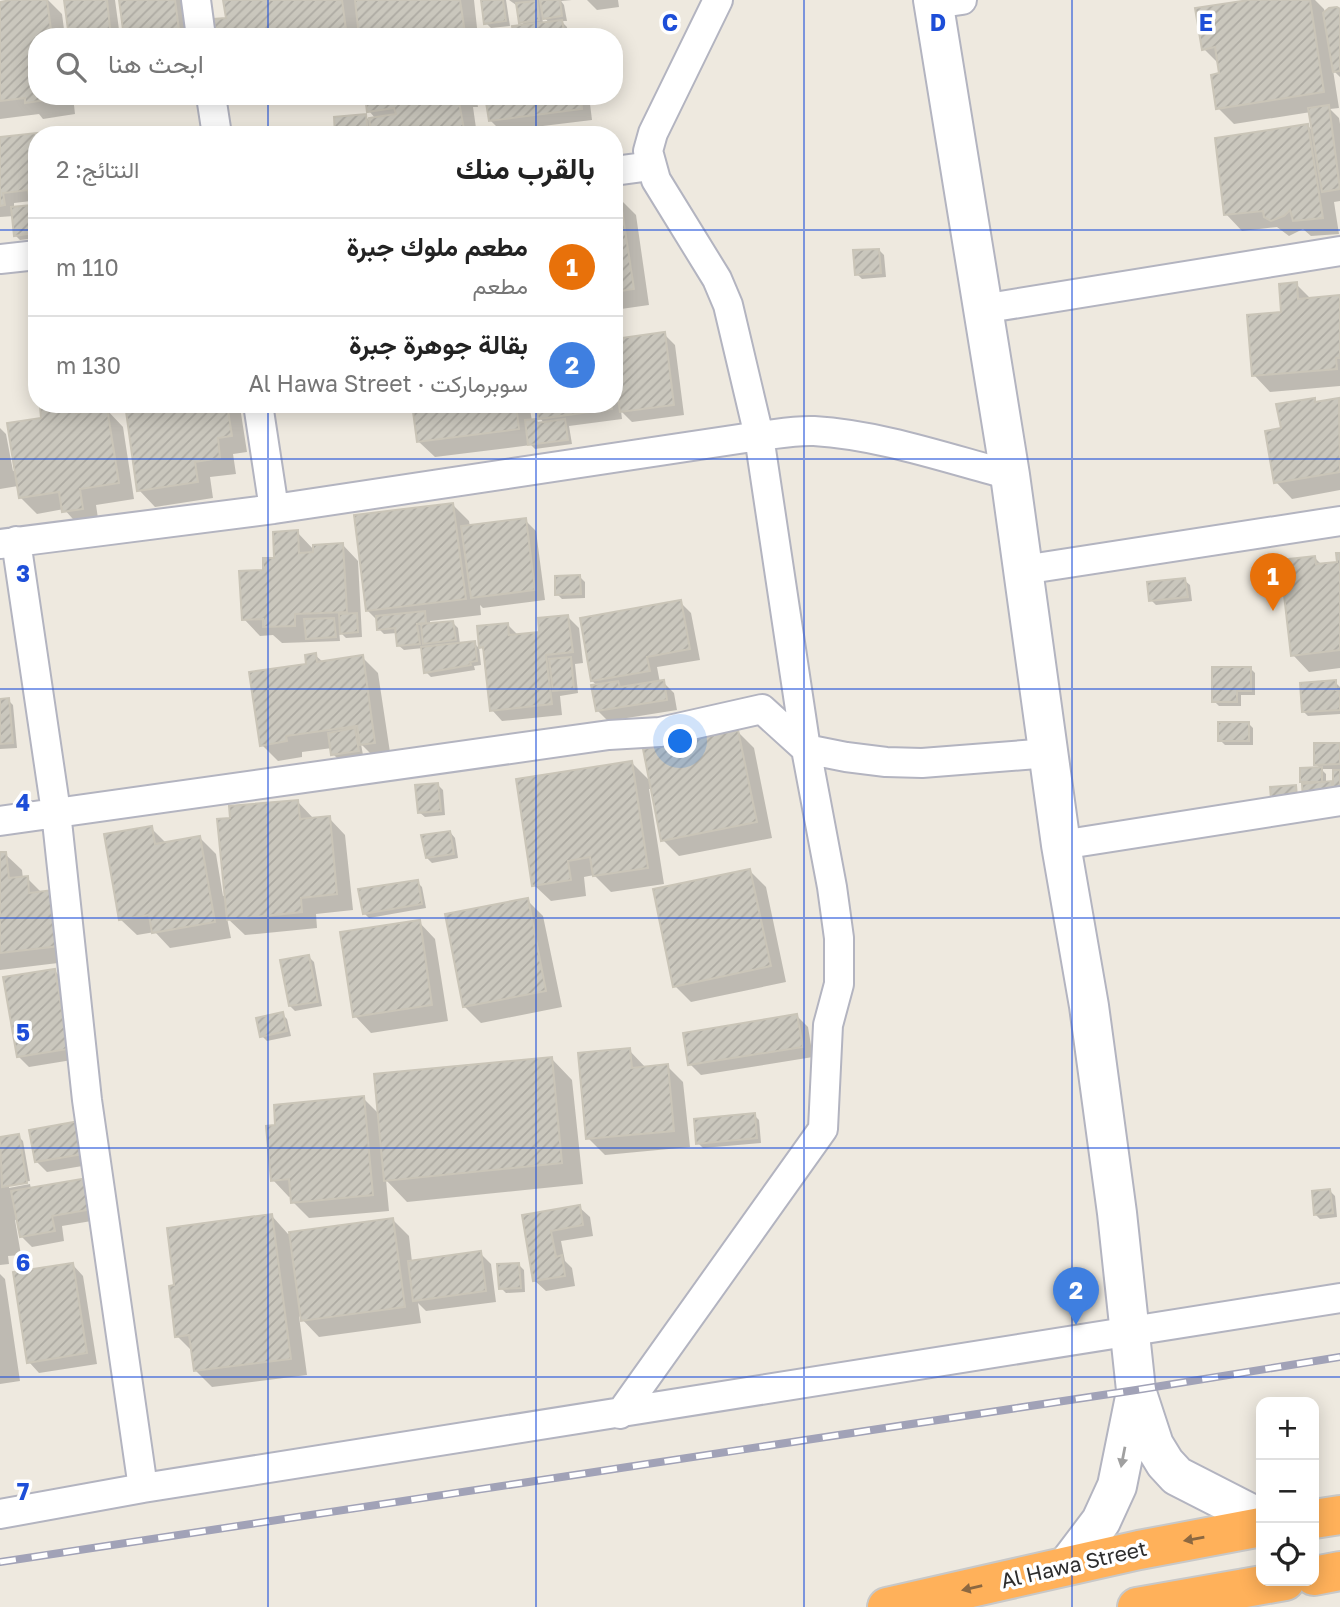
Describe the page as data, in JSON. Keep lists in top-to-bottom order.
{
  "streets": {
    "highway": ["Al Hawa Street"]
  },
  "page": {
    "search": "ابحث هنا",
    "heading": ["بالقرب منك", "النتائج: 2"],
    "list": [
      {
        "mark": "1",
        "name": "مطعم ملوك جبرة",
        "note": "مطعم",
        "value": "110 m"
      },
      {
        "mark": "2",
        "name": "بقالة جوهرة جبرة",
        "note": "سوبرماركت · Al Hawa Street",
        "value": "130 m"
      }
    ],
    "pins": ["1", "2"],
    "map_buttons": ["+", "−"]
  },
  "grid": {
    "columns": ["C", "D", "E"],
    "rows": [
      "3",
      "4",
      "5",
      "6",
      "7"
    ]
  }
}
